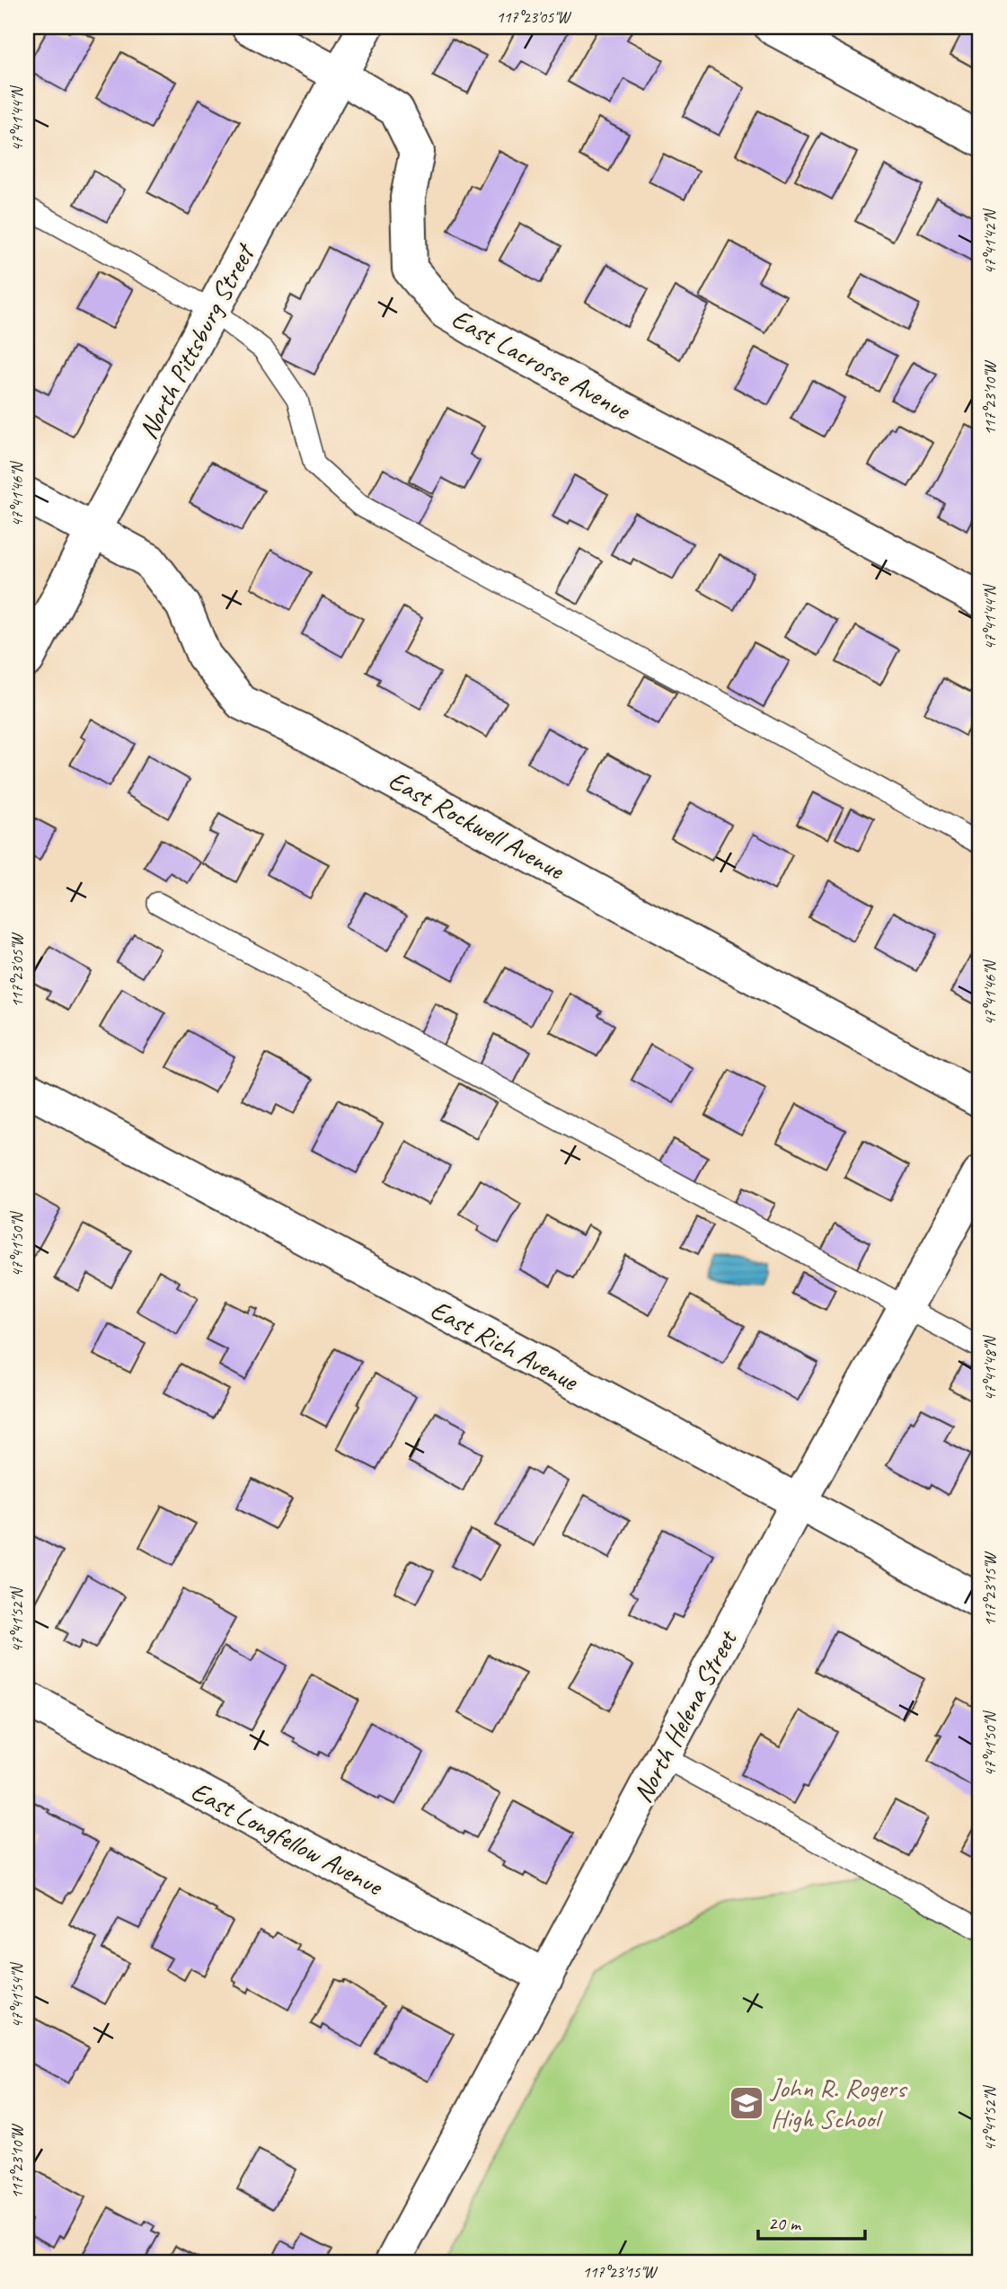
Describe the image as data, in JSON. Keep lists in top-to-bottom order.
{
  "streets": {
    "street": [
      "North Pittsburg Street",
      "East Lacrosse Avenue",
      "East Rockwell Avenue",
      "East Rich Avenue",
      "North Helena Street",
      "East Longfellow Avenue"
    ]
  },
  "crossings": [
    ["North Pittsburg Street", "East Lacrosse Avenue"],
    ["North Pittsburg Street", "East Rockwell Avenue"],
    ["East Rich Avenue", "North Helena Street"],
    ["North Helena Street", "East Longfellow Avenue"]
  ],
  "places": {
    "school or university": ["John R. Rogers High School"]
  },
  "scale_bar": "20 m",
  "coordinates": [
    "117°23'05\"W",
    "47°41'44\"N",
    "47°41'42\"N",
    "117°23'10\"W",
    "47°41'46\"N",
    "47°41'50\"N",
    "47°41'48\"N",
    "117°23'15\"W",
    "47°41'52\"N",
    "47°41'54\"N"
  ]
}
